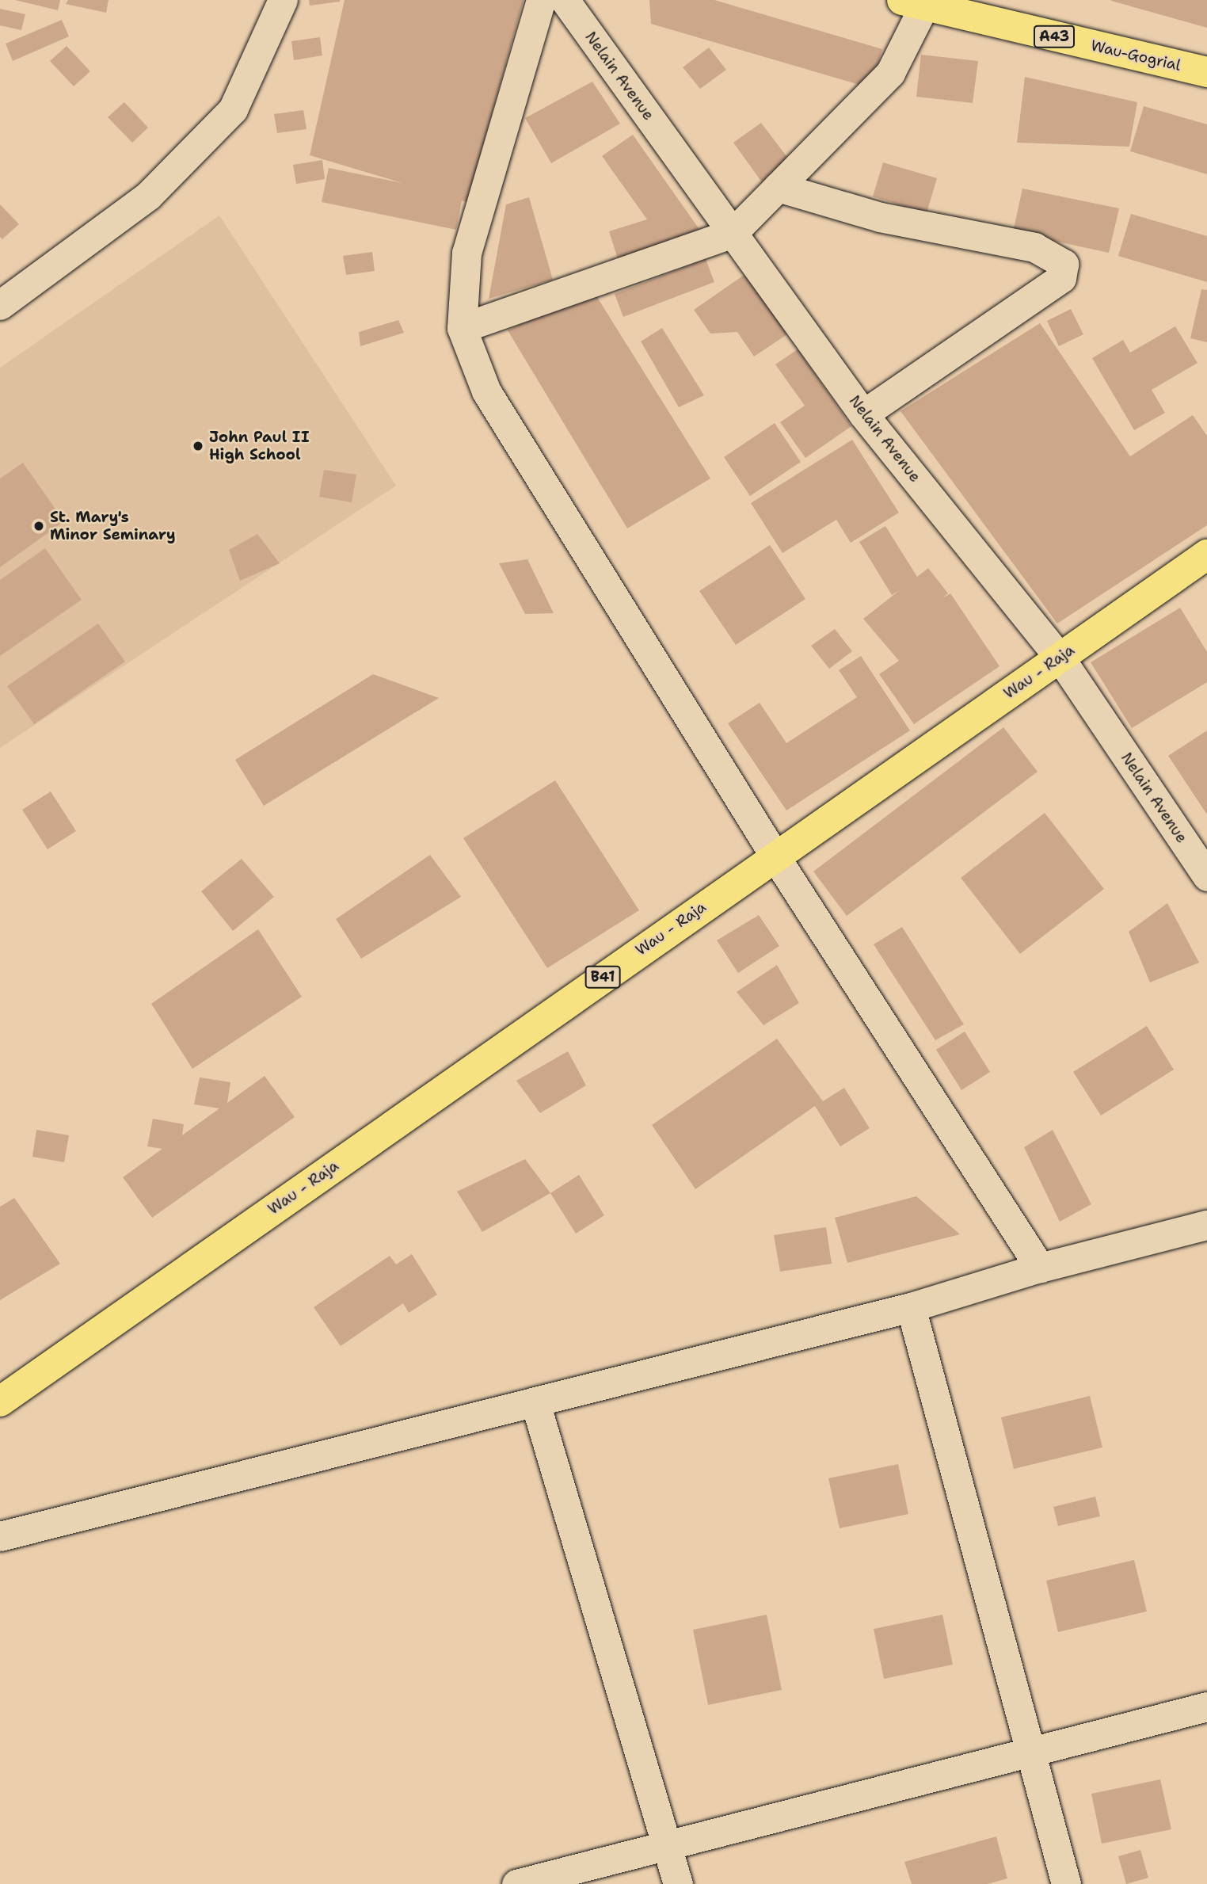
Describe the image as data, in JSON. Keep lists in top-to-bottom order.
{
  "streets": {
    "main road": [
      "A43",
      "Wau-Gogrial",
      "Wau - Raja",
      "B41"
    ],
    "street": ["Nelain Avenue"]
  },
  "crossings": [
    ["Nelain Avenue", "Wau - Raja"]
  ],
  "places": ["John Paul II High School", "St. Mary's Minor Seminary"]
}
